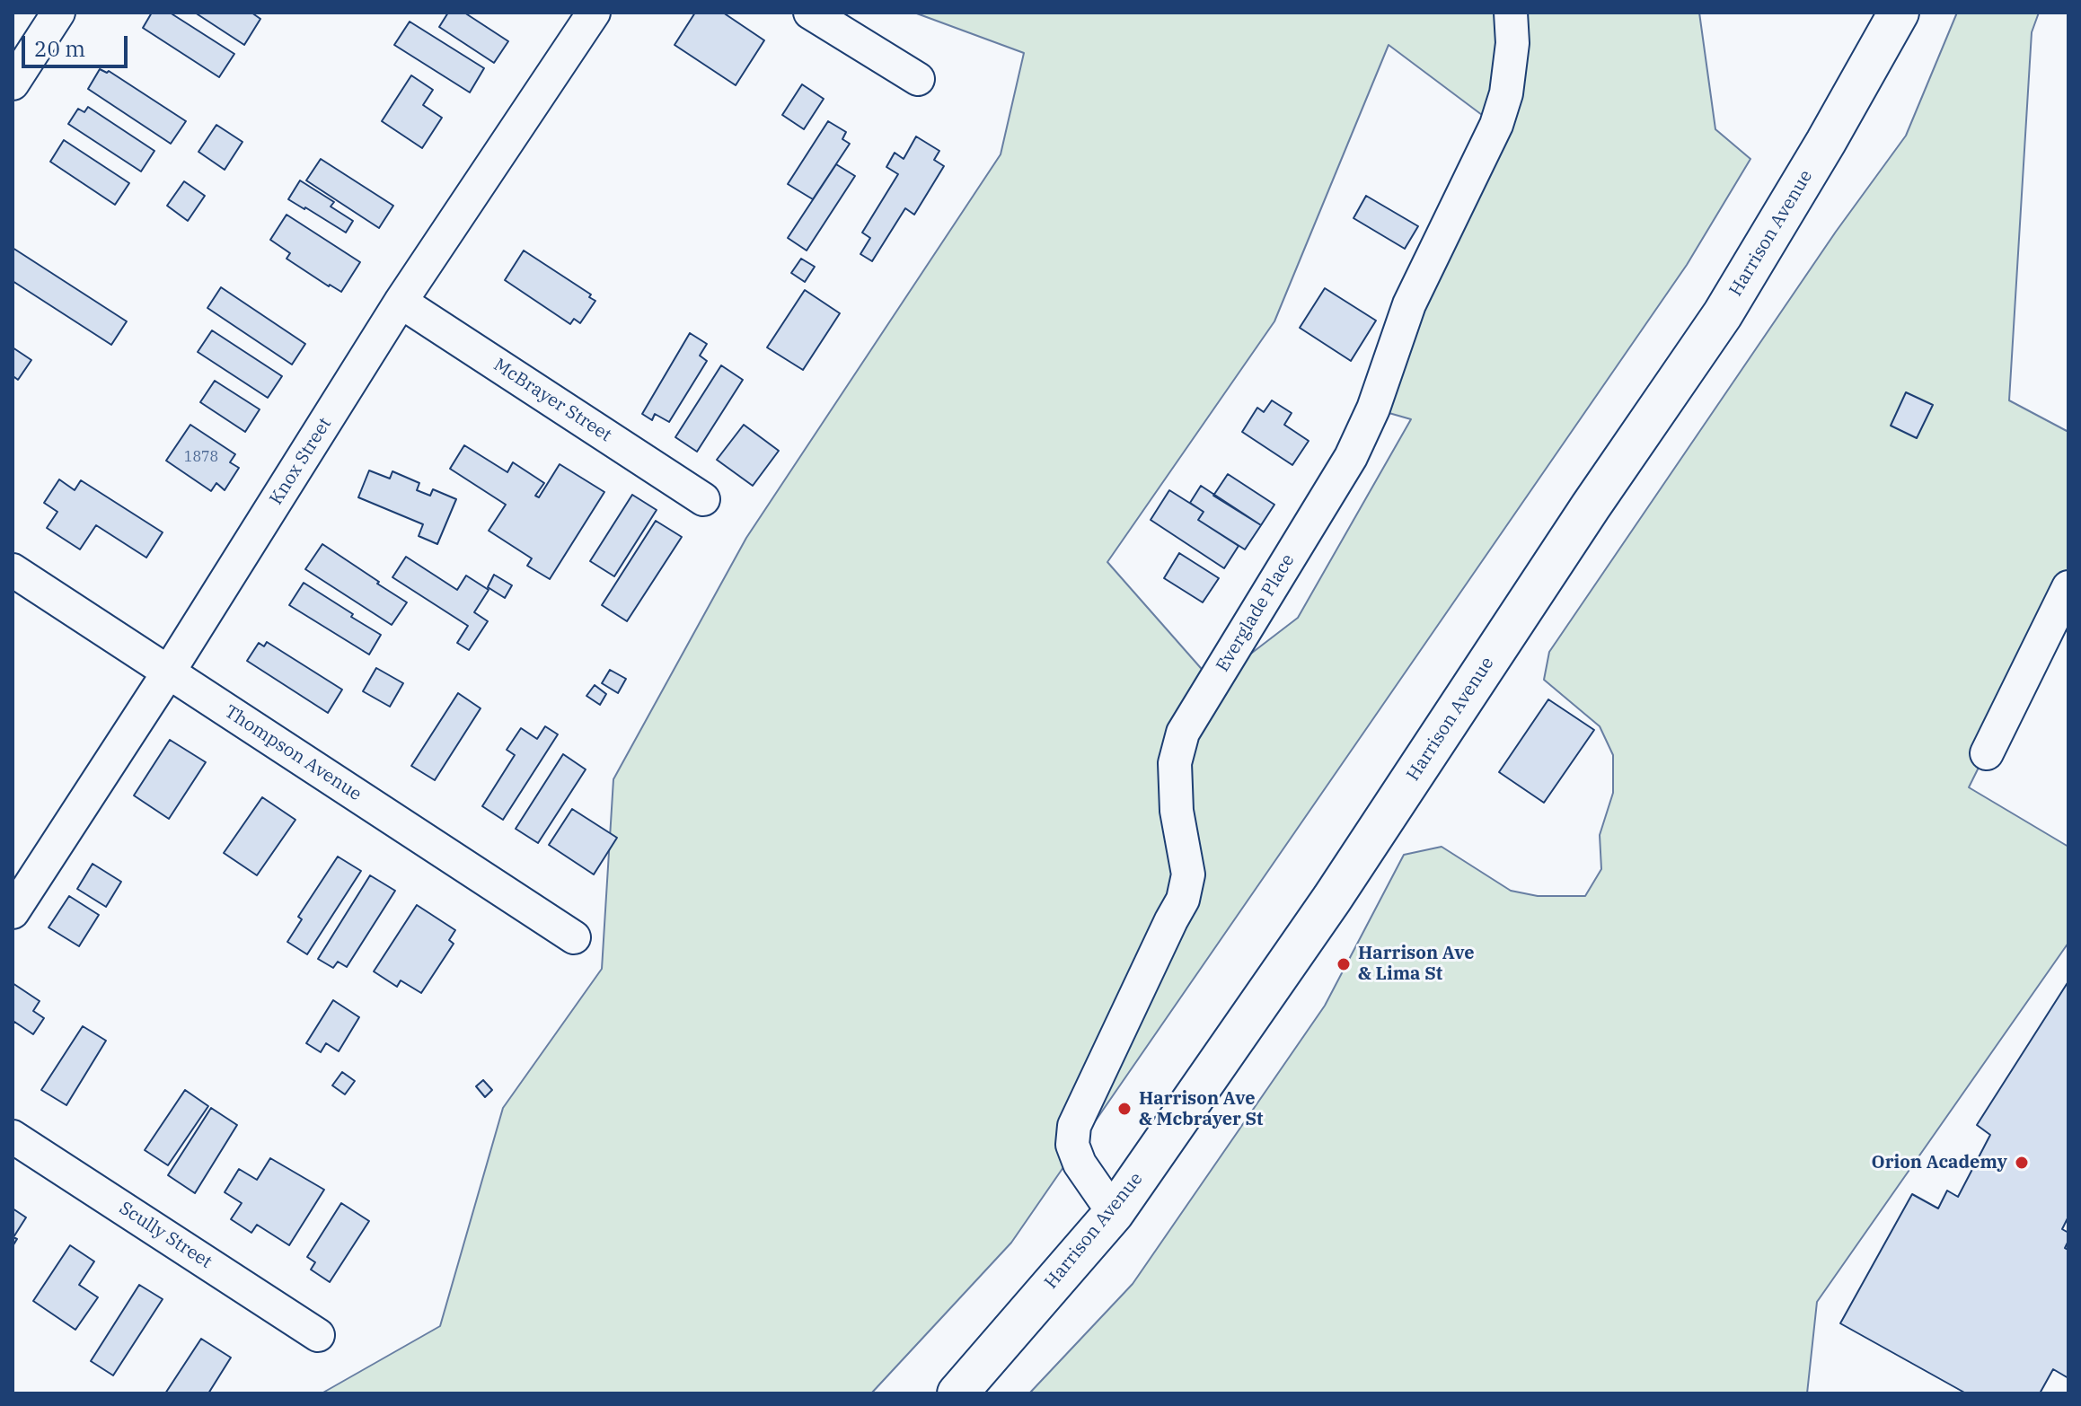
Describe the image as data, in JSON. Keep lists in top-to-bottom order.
{
  "streets": {
    "main road": ["Harrison Avenue"],
    "street": [
      "McBrayer Street",
      "Knox Street",
      "Everglade Place",
      "Thompson Avenue",
      "Scully Street"
    ]
  },
  "crossings": [
    ["Harrison Avenue", "Everglade Place"],
    ["McBrayer Street", "Knox Street"],
    ["Knox Street", "Thompson Avenue"]
  ],
  "places": ["Harrison Ave & Lima St", "Harrison Ave & Mcbrayer St", "Orion Academy"],
  "house_numbers": ["1878"],
  "scale_bar": "20 m"
}
